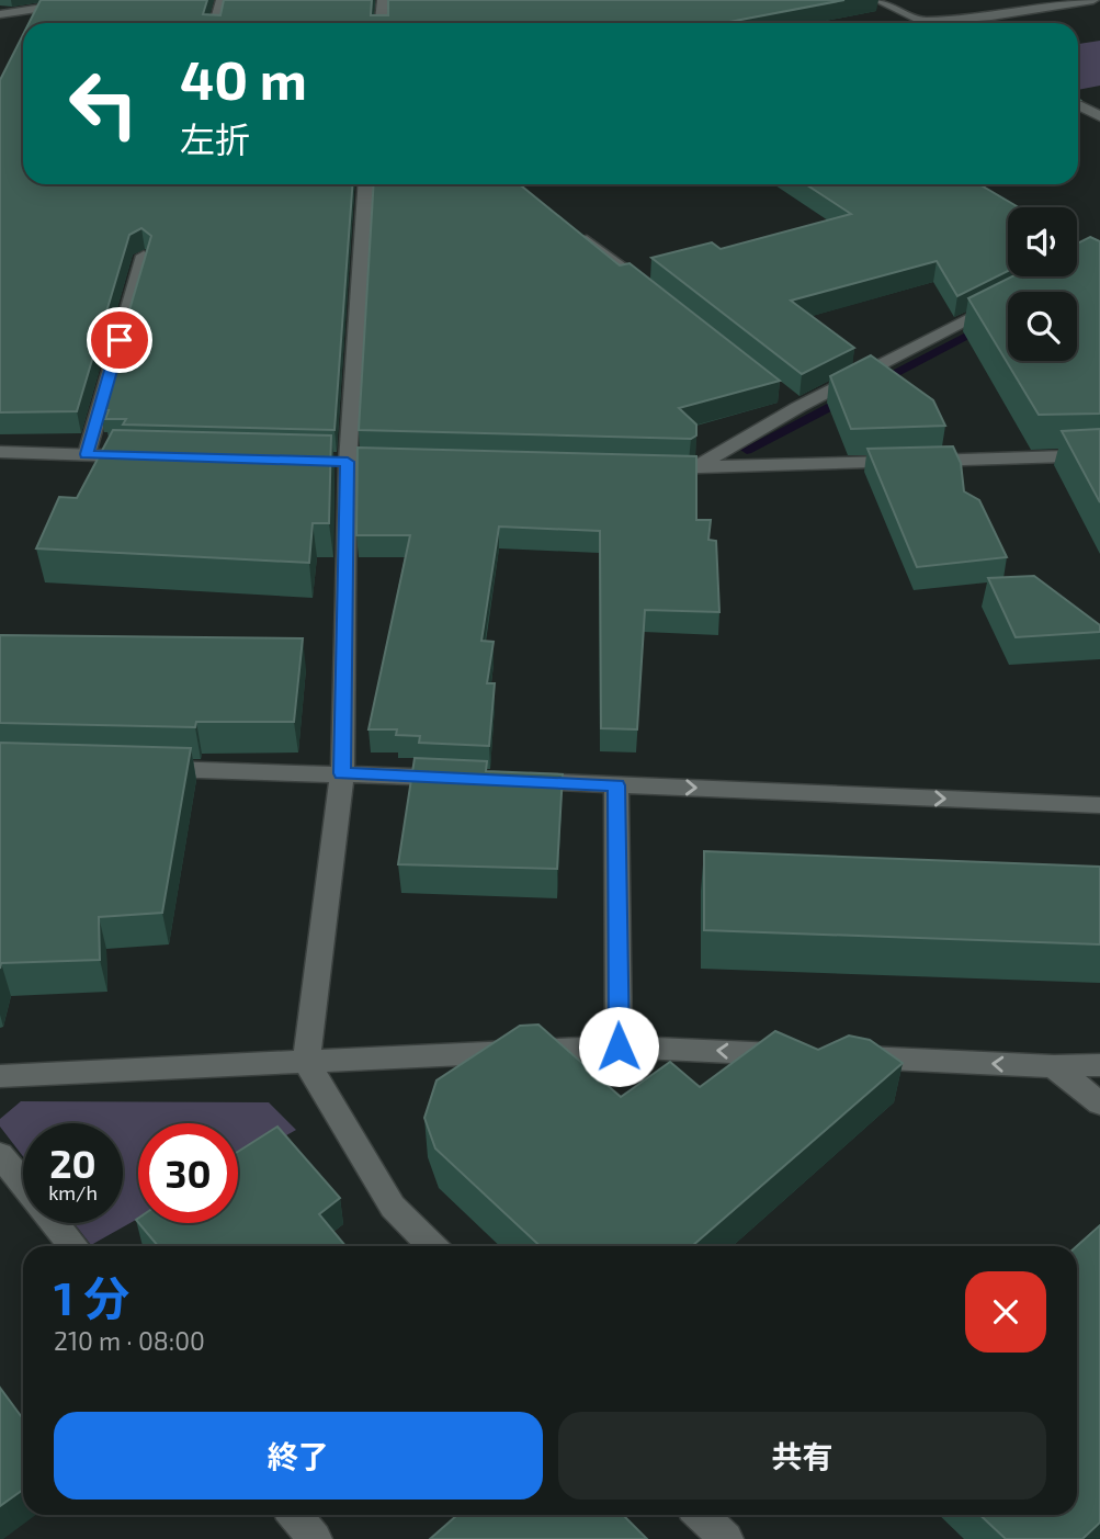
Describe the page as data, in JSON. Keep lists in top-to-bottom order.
{
  "page": {
    "turn": ["40 m", "左折"],
    "speed": "20 km/h",
    "limit": "30",
    "heading": ["1 分", "210 m · 08:00"],
    "buttons": ["終了", "共有"]
  }
}
